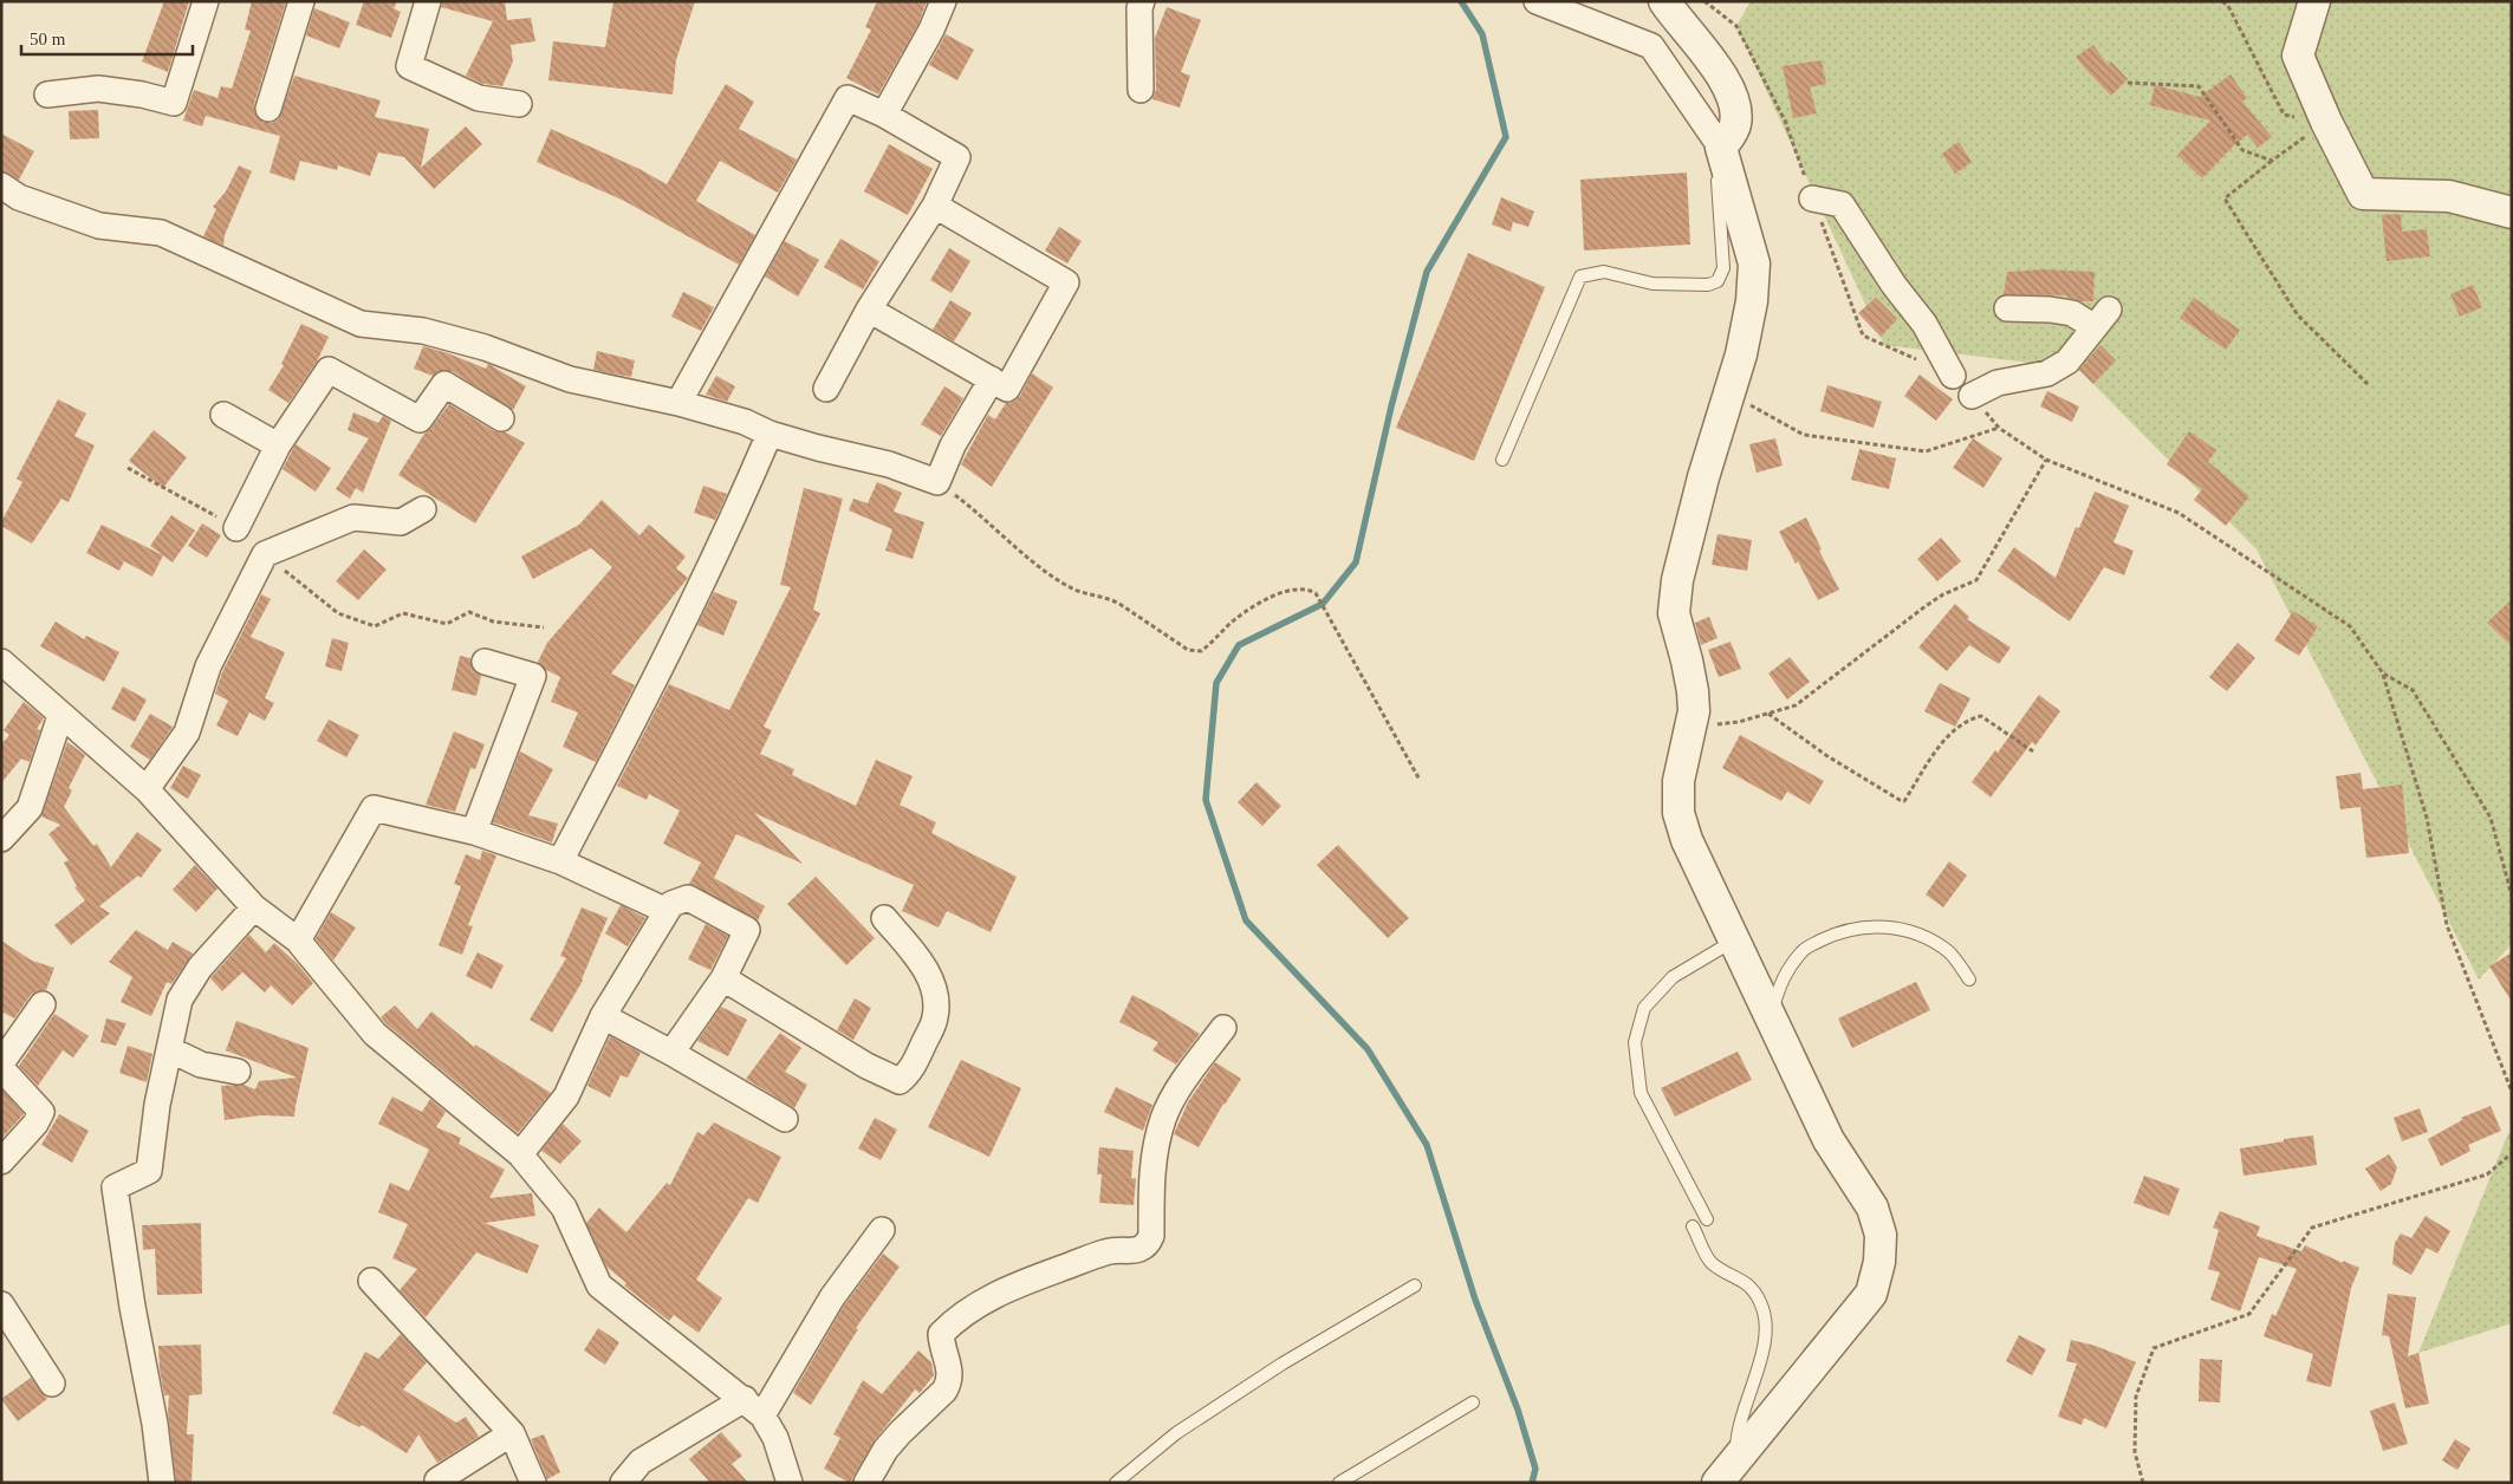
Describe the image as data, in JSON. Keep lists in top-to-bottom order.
{
  "scale_bar": "50 m"
}
